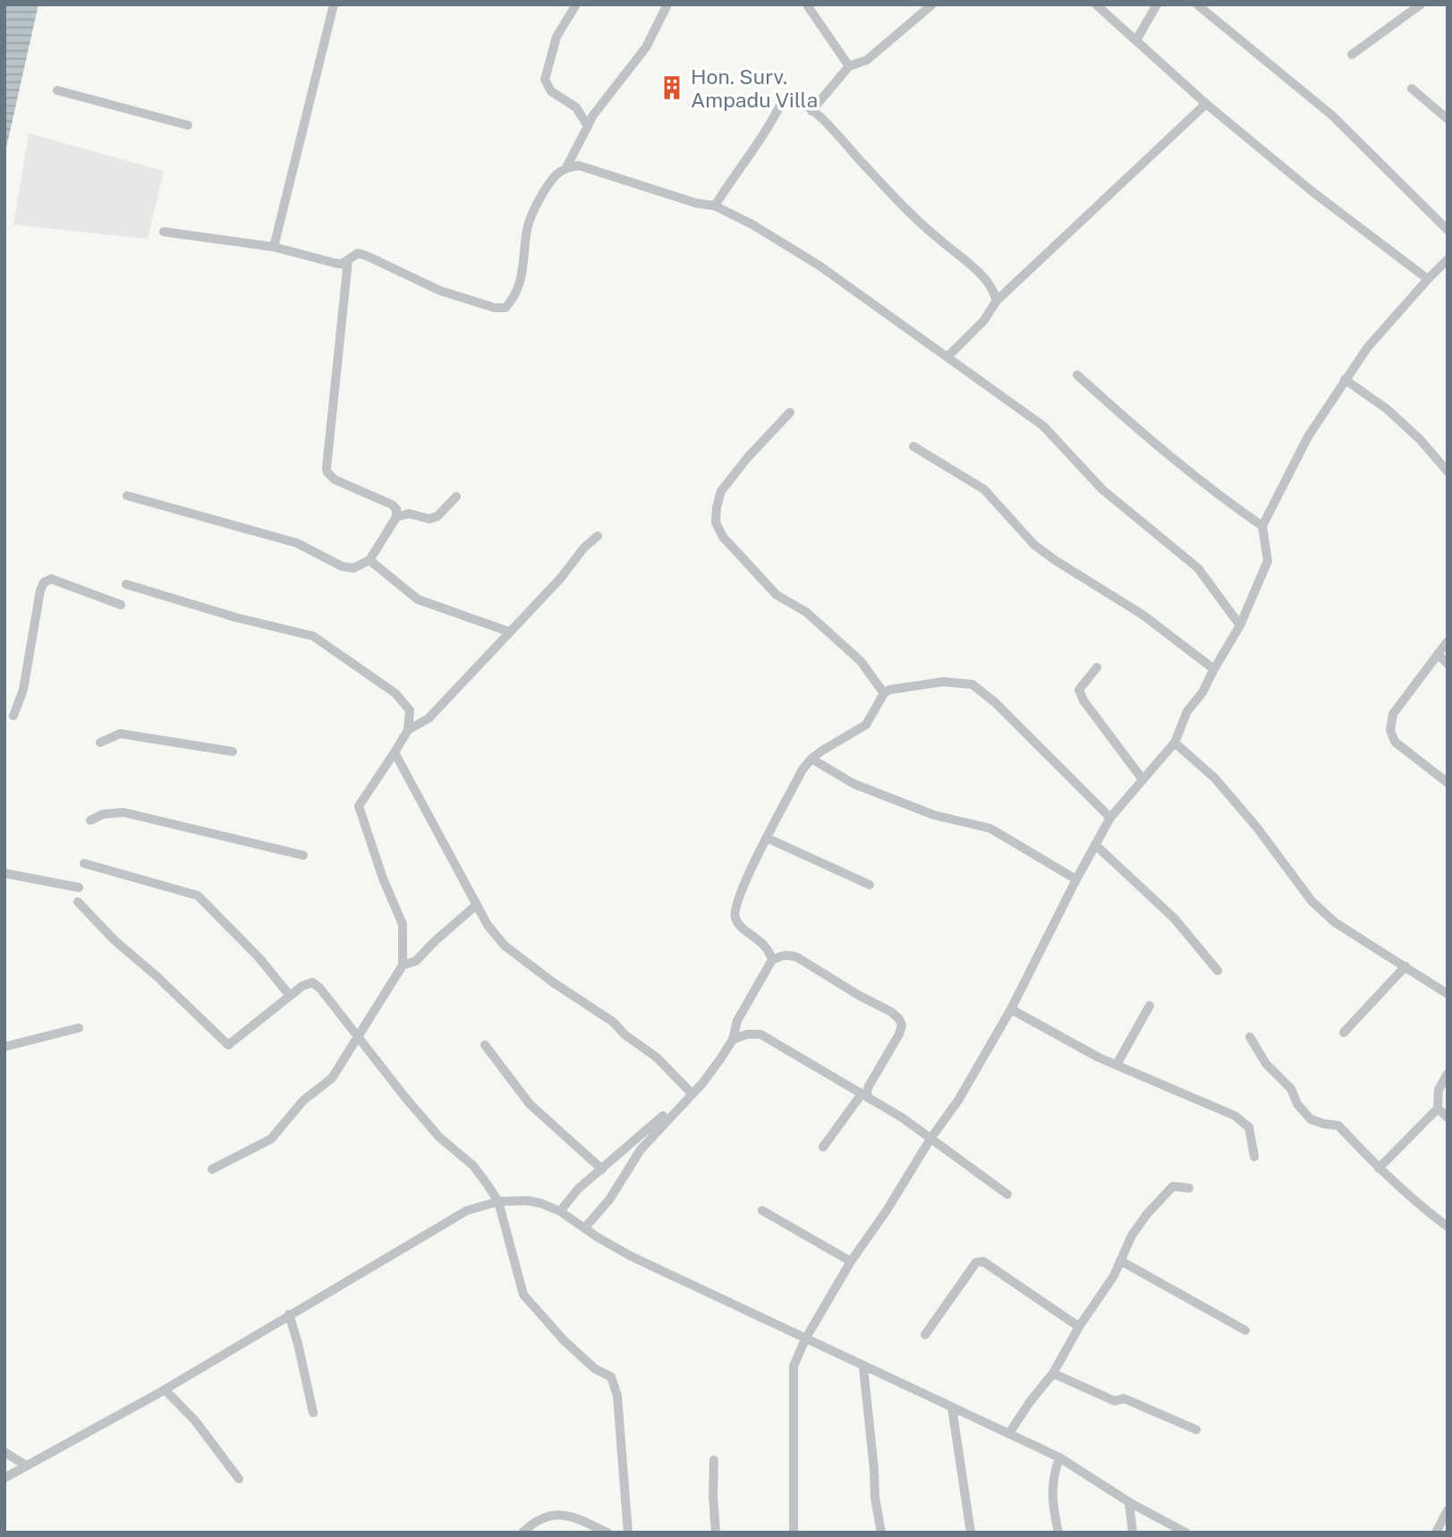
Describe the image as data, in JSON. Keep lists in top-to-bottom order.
{
  "places": {
    "building": ["Hon. Surv. Ampadu Villa"]
  }
}
